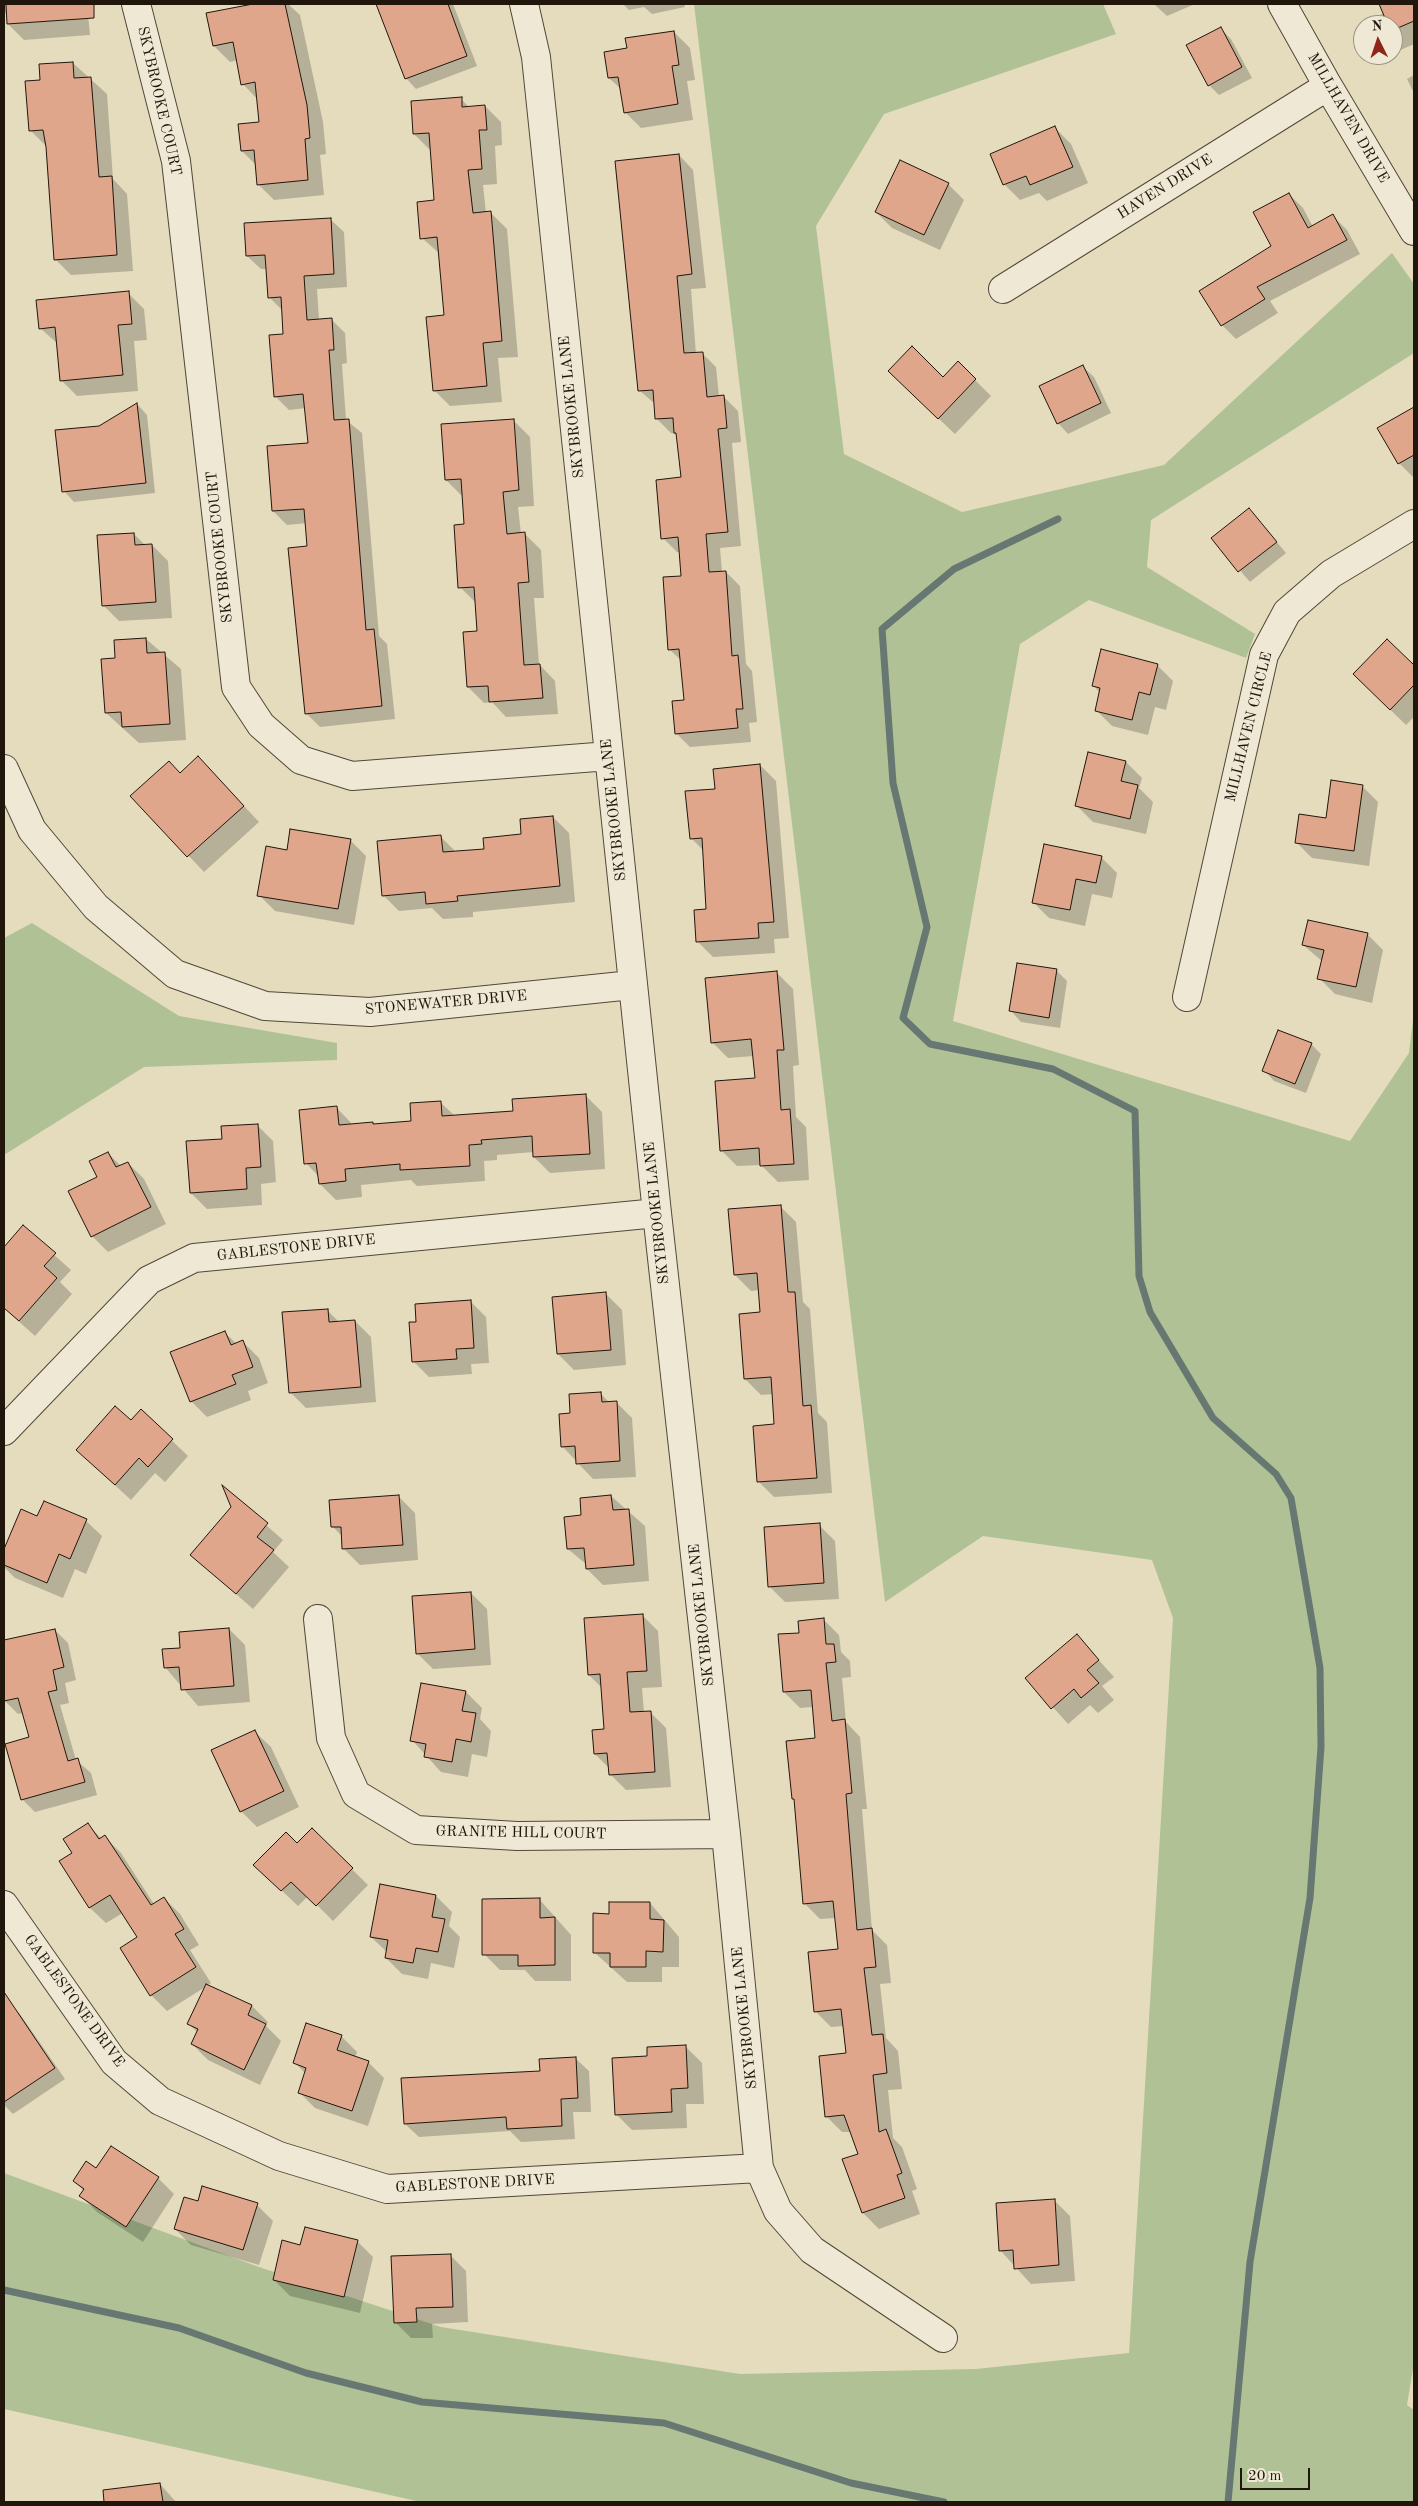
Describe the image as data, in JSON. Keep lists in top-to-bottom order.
{
  "streets": {
    "street": [
      "SKYBROOKE COURT",
      "MILLHAVEN DRIVE",
      "HAVEN DRIVE",
      "SKYBROOKE LANE",
      "MILLHAVEN CIRCLE",
      "STONEWATER DRIVE",
      "GABLESTONE DRIVE",
      "GRANITE HILL COURT"
    ]
  },
  "crossings": [
    ["SKYBROOKE COURT", "SKYBROOKE LANE"],
    ["MILLHAVEN DRIVE", "HAVEN DRIVE"],
    ["SKYBROOKE LANE", "STONEWATER DRIVE"],
    ["SKYBROOKE LANE", "GABLESTONE DRIVE"],
    ["SKYBROOKE LANE", "GRANITE HILL COURT"]
  ],
  "scale_bar": "20 m",
  "north": "top"
}
